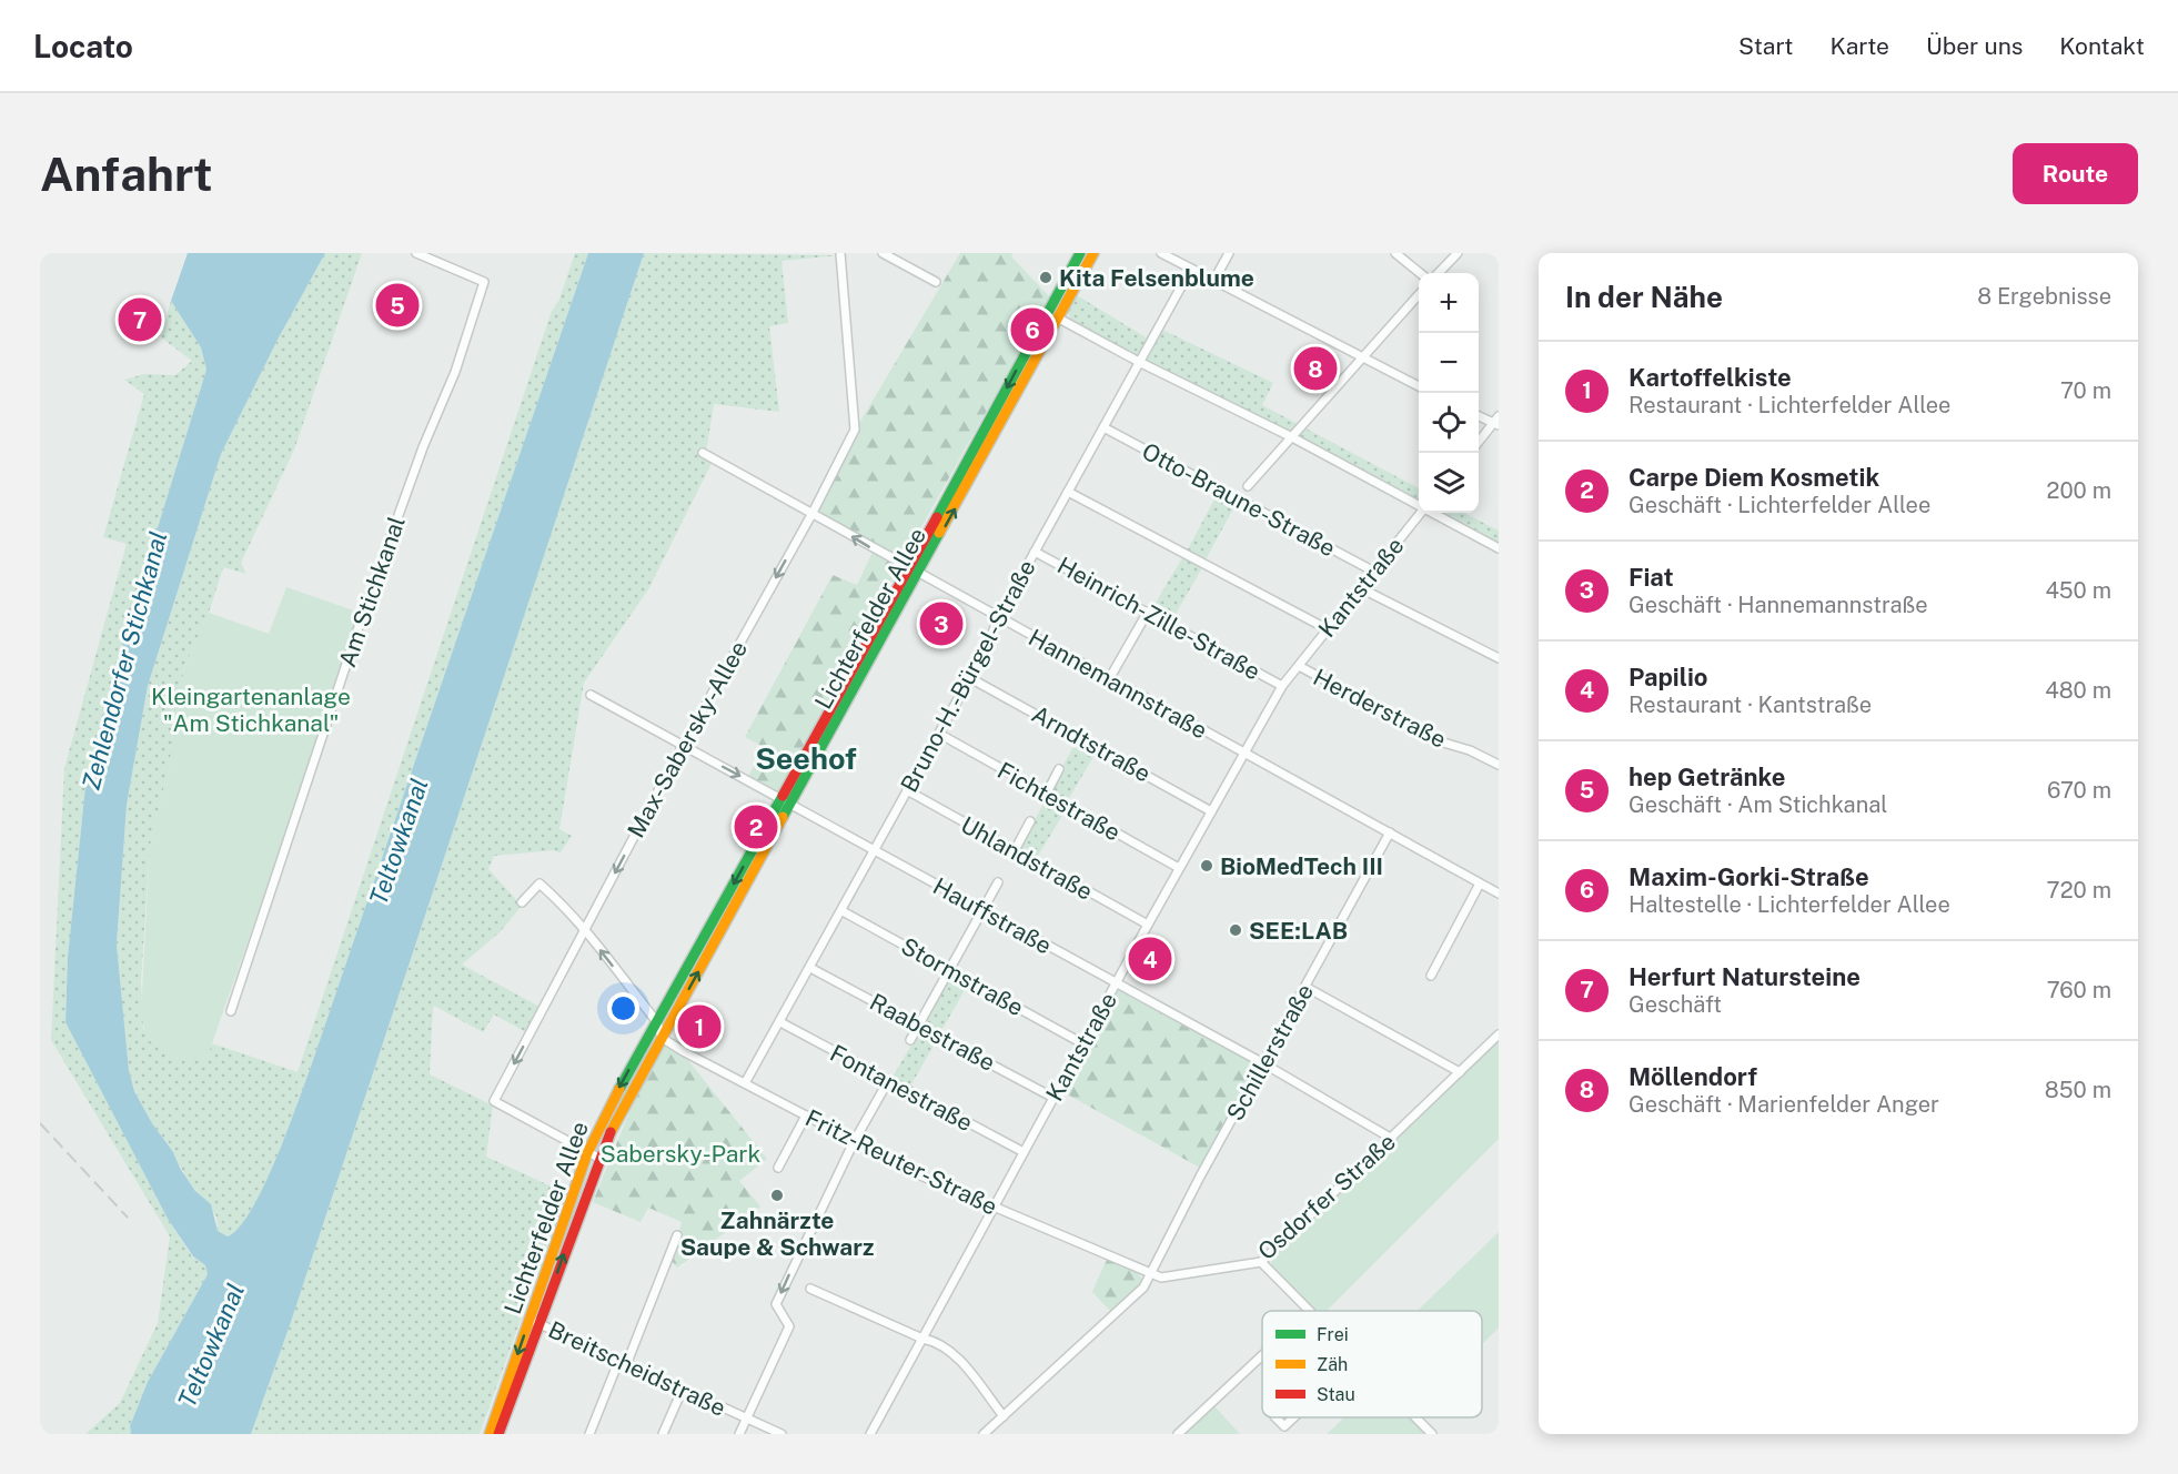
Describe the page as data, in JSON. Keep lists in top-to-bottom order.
{
  "streets": {
    "main road": ["Lichterfelder Allee"],
    "street": [
      "Otto-Braune-Straße",
      "Kantstraße",
      "Am Stichkanal",
      "Heinrich-Zille-Straße",
      "Bruno-H.-Bürgel-Straße",
      "Hannemannstraße",
      "Herderstraße",
      "Max-Sabersky-Allee",
      "Arndtstraße",
      "Fichtestraße",
      "Uhlandstraße",
      "Hauffstraße",
      "Stormstraße",
      "Raabestraße",
      "Schillerstraße",
      "Fontanestraße",
      "Fritz-Reuter-Straße",
      "Osdorfer Straße",
      "Breitscheidstraße"
    ]
  },
  "crossings": [
    ["Otto-Braune-Straße", "Kantstraße"],
    ["Otto-Braune-Straße", "Bruno-H.-Bürgel-Straße"],
    ["Kantstraße", "Heinrich-Zille-Straße"],
    ["Kantstraße", "Hannemannstraße"],
    ["Kantstraße", "Herderstraße"],
    ["Kantstraße", "Arndtstraße"],
    ["Kantstraße", "Fichtestraße"],
    ["Kantstraße", "Uhlandstraße"],
    ["Kantstraße", "Hauffstraße"],
    ["Kantstraße", "Stormstraße"],
    ["Kantstraße", "Raabestraße"],
    ["Kantstraße", "Fontanestraße"],
    ["Kantstraße", "Fritz-Reuter-Straße"],
    ["Lichterfelder Allee", "Hannemannstraße"],
    ["Lichterfelder Allee", "Max-Sabersky-Allee"],
    ["Lichterfelder Allee", "Hauffstraße"],
    ["Lichterfelder Allee", "Fritz-Reuter-Straße"],
    ["Lichterfelder Allee", "Breitscheidstraße"],
    ["Heinrich-Zille-Straße", "Bruno-H.-Bürgel-Straße"],
    ["Bruno-H.-Bürgel-Straße", "Hannemannstraße"],
    ["Bruno-H.-Bürgel-Straße", "Arndtstraße"],
    ["Bruno-H.-Bürgel-Straße", "Fichtestraße"],
    ["Bruno-H.-Bürgel-Straße", "Uhlandstraße"],
    ["Bruno-H.-Bürgel-Straße", "Hauffstraße"],
    ["Bruno-H.-Bürgel-Straße", "Stormstraße"],
    ["Bruno-H.-Bürgel-Straße", "Raabestraße"],
    ["Bruno-H.-Bürgel-Straße", "Fontanestraße"],
    ["Bruno-H.-Bürgel-Straße", "Fritz-Reuter-Straße"],
    ["Hannemannstraße", "Max-Sabersky-Allee"],
    ["Hannemannstraße", "Schillerstraße"],
    ["Max-Sabersky-Allee", "Hauffstraße"],
    ["Hauffstraße", "Schillerstraße"],
    ["Hauffstraße", "Osdorfer Straße"],
    ["Schillerstraße", "Fritz-Reuter-Straße"],
    ["Schillerstraße", "Osdorfer Straße"],
    ["Fritz-Reuter-Straße", "Osdorfer Straße"]
  ],
  "one_way": ["Max-Sabersky-Allee"],
  "districts": ["Seehof"],
  "water": ["Zehlendorfer Stichkanal", "Teltowkanal"],
  "parks": ["Kleingartenanlage \"Am Stichkanal\"", "Sabersky-Park"],
  "places": [
    "Kita Felsenblume",
    "BioMedTech III",
    "SEE:LAB",
    "Zahnärzte Saupe & Schwarz"
  ],
  "legend": ["Frei", "Zäh", "Stau"],
  "page": {
    "header": "Locato",
    "nav": [
      "Start",
      "Karte",
      "Über uns",
      "Kontakt"
    ],
    "buttons": "Route",
    "title": "Anfahrt",
    "heading": ["In der Nähe", "8 Ergebnisse"],
    "map_buttons": ["+", "−"],
    "pins": [
      "5",
      "7",
      "6",
      "8",
      "3",
      "2",
      "4",
      "1"
    ],
    "list": [
      {
        "mark": "1",
        "name": "Kartoffelkiste",
        "note": "Restaurant · Lichterfelder Allee",
        "value": "70 m"
      },
      {
        "mark": "2",
        "name": "Carpe Diem Kosmetik",
        "note": "Geschäft · Lichterfelder Allee",
        "value": "200 m"
      },
      {
        "mark": "3",
        "name": "Fiat",
        "note": "Geschäft · Hannemannstraße",
        "value": "450 m"
      },
      {
        "mark": "4",
        "name": "Papilio",
        "note": "Restaurant · Kantstraße",
        "value": "480 m"
      },
      {
        "mark": "5",
        "name": "hep Getränke",
        "note": "Geschäft · Am Stichkanal",
        "value": "670 m"
      },
      {
        "mark": "6",
        "name": "Maxim-Gorki-Straße",
        "note": "Haltestelle · Lichterfelder Allee",
        "value": "720 m"
      },
      {
        "mark": "7",
        "name": "Herfurt Natursteine",
        "note": "Geschäft",
        "value": "760 m"
      },
      {
        "mark": "8",
        "name": "Möllendorf",
        "note": "Geschäft · Marienfelder Anger",
        "value": "850 m"
      }
    ]
  }
}
